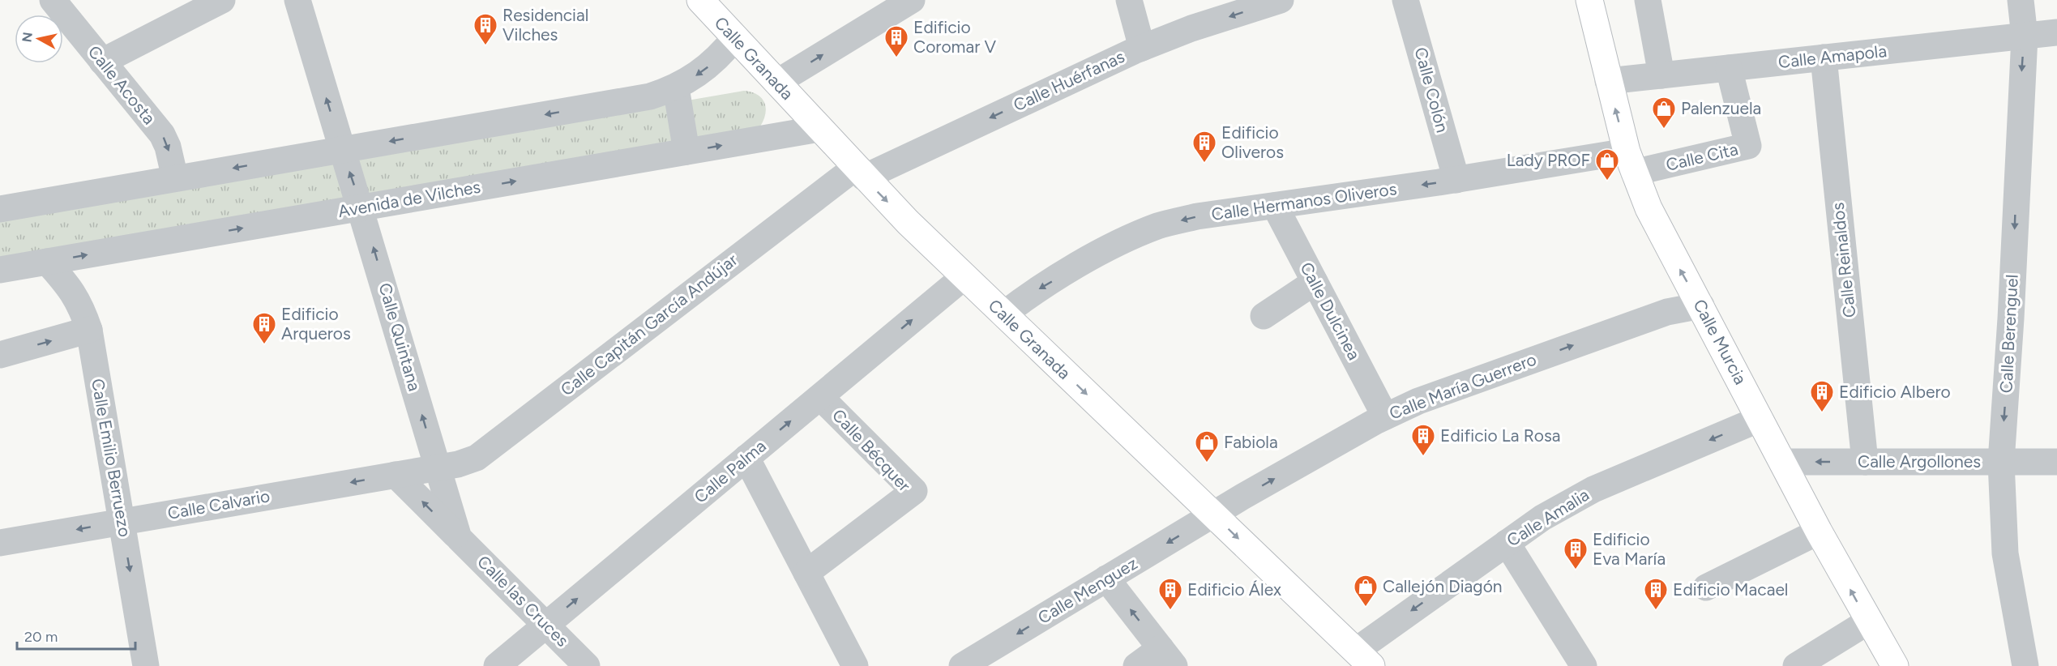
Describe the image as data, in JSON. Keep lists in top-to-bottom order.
{
  "streets": {
    "main road": ["Calle Granada", "Calle Murcia"],
    "street": [
      "Calle Amapola",
      "Calle Huérfanas",
      "Calle Acosta",
      "Calle Colón",
      "Calle Cita",
      "Avenida de Vilches",
      "Calle Hermanos Oliveros",
      "Calle Reinaldos",
      "Calle Dulcinea",
      "Calle Capitán García Andújar",
      "Calle Berenguel",
      "Calle Quintana",
      "Calle María Guerrero",
      "Calle Bécquer",
      "Calle Emilio Berruezo",
      "Calle Argollones",
      "Calle Palma",
      "Calle Calvario",
      "Calle Amalia",
      "Calle Menguez",
      "Calle las Cruces"
    ]
  },
  "crossings": [
    ["Calle Amapola", "Calle Cita"],
    ["Calle Amapola", "Calle Reinaldos"],
    ["Calle Amapola", "Calle Berenguel"],
    ["Calle Amapola", "Calle Murcia"],
    ["Calle Granada", "Calle Huérfanas"],
    ["Calle Granada", "Avenida de Vilches"],
    ["Calle Granada", "Calle Hermanos Oliveros"],
    ["Calle Granada", "Calle Capitán García Andújar"],
    ["Calle Granada", "Calle María Guerrero"],
    ["Calle Granada", "Calle Palma"],
    ["Calle Granada", "Calle Amalia"],
    ["Calle Granada", "Calle Menguez"],
    ["Calle Huérfanas", "Calle Capitán García Andújar"],
    ["Calle Colón", "Calle Hermanos Oliveros"],
    ["Calle Cita", "Calle Hermanos Oliveros"],
    ["Calle Cita", "Calle Murcia"],
    ["Avenida de Vilches", "Calle Quintana"],
    ["Avenida de Vilches", "Calle Emilio Berruezo"],
    ["Calle Hermanos Oliveros", "Calle Dulcinea"],
    ["Calle Hermanos Oliveros", "Calle Murcia"],
    ["Calle Reinaldos", "Calle Argollones"],
    ["Calle Dulcinea", "Calle María Guerrero"],
    ["Calle Capitán García Andújar", "Calle Quintana"],
    ["Calle Capitán García Andújar", "Calle Calvario"],
    ["Calle Capitán García Andújar", "Calle las Cruces"],
    ["Calle Berenguel", "Calle Argollones"],
    ["Calle Quintana", "Calle Calvario"],
    ["Calle Quintana", "Calle las Cruces"],
    ["Calle Murcia", "Calle María Guerrero"],
    ["Calle Murcia", "Calle Argollones"],
    ["Calle Murcia", "Calle Amalia"],
    ["Calle María Guerrero", "Calle Menguez"],
    ["Calle Bécquer", "Calle Palma"],
    ["Calle Emilio Berruezo", "Calle Calvario"],
    ["Calle Palma", "Calle las Cruces"],
    ["Calle Calvario", "Calle las Cruces"]
  ],
  "one_way": [
    "Calle Granada",
    "Calle Huérfanas",
    "Calle Hermanos Oliveros",
    "Calle Berenguel",
    "Calle Quintana",
    "Calle Murcia",
    "Calle María Guerrero",
    "Calle Palma",
    "Calle Calvario",
    "Calle Menguez"
  ],
  "places": {
    "building": [
      "Residencial Vilches",
      "Edificio Coromar V",
      "Edificio Oliveros",
      "Edificio Arqueros",
      "Edificio Albero",
      "Edificio La Rosa",
      "Edificio Eva María",
      "Edificio Álex",
      "Edificio Macael"
    ],
    "shop": [
      "Palenzuela",
      "Lady PROF",
      "Fabiola",
      "Callejón Diagón"
    ]
  },
  "scale_bar": "20 m",
  "north": "left"
}
